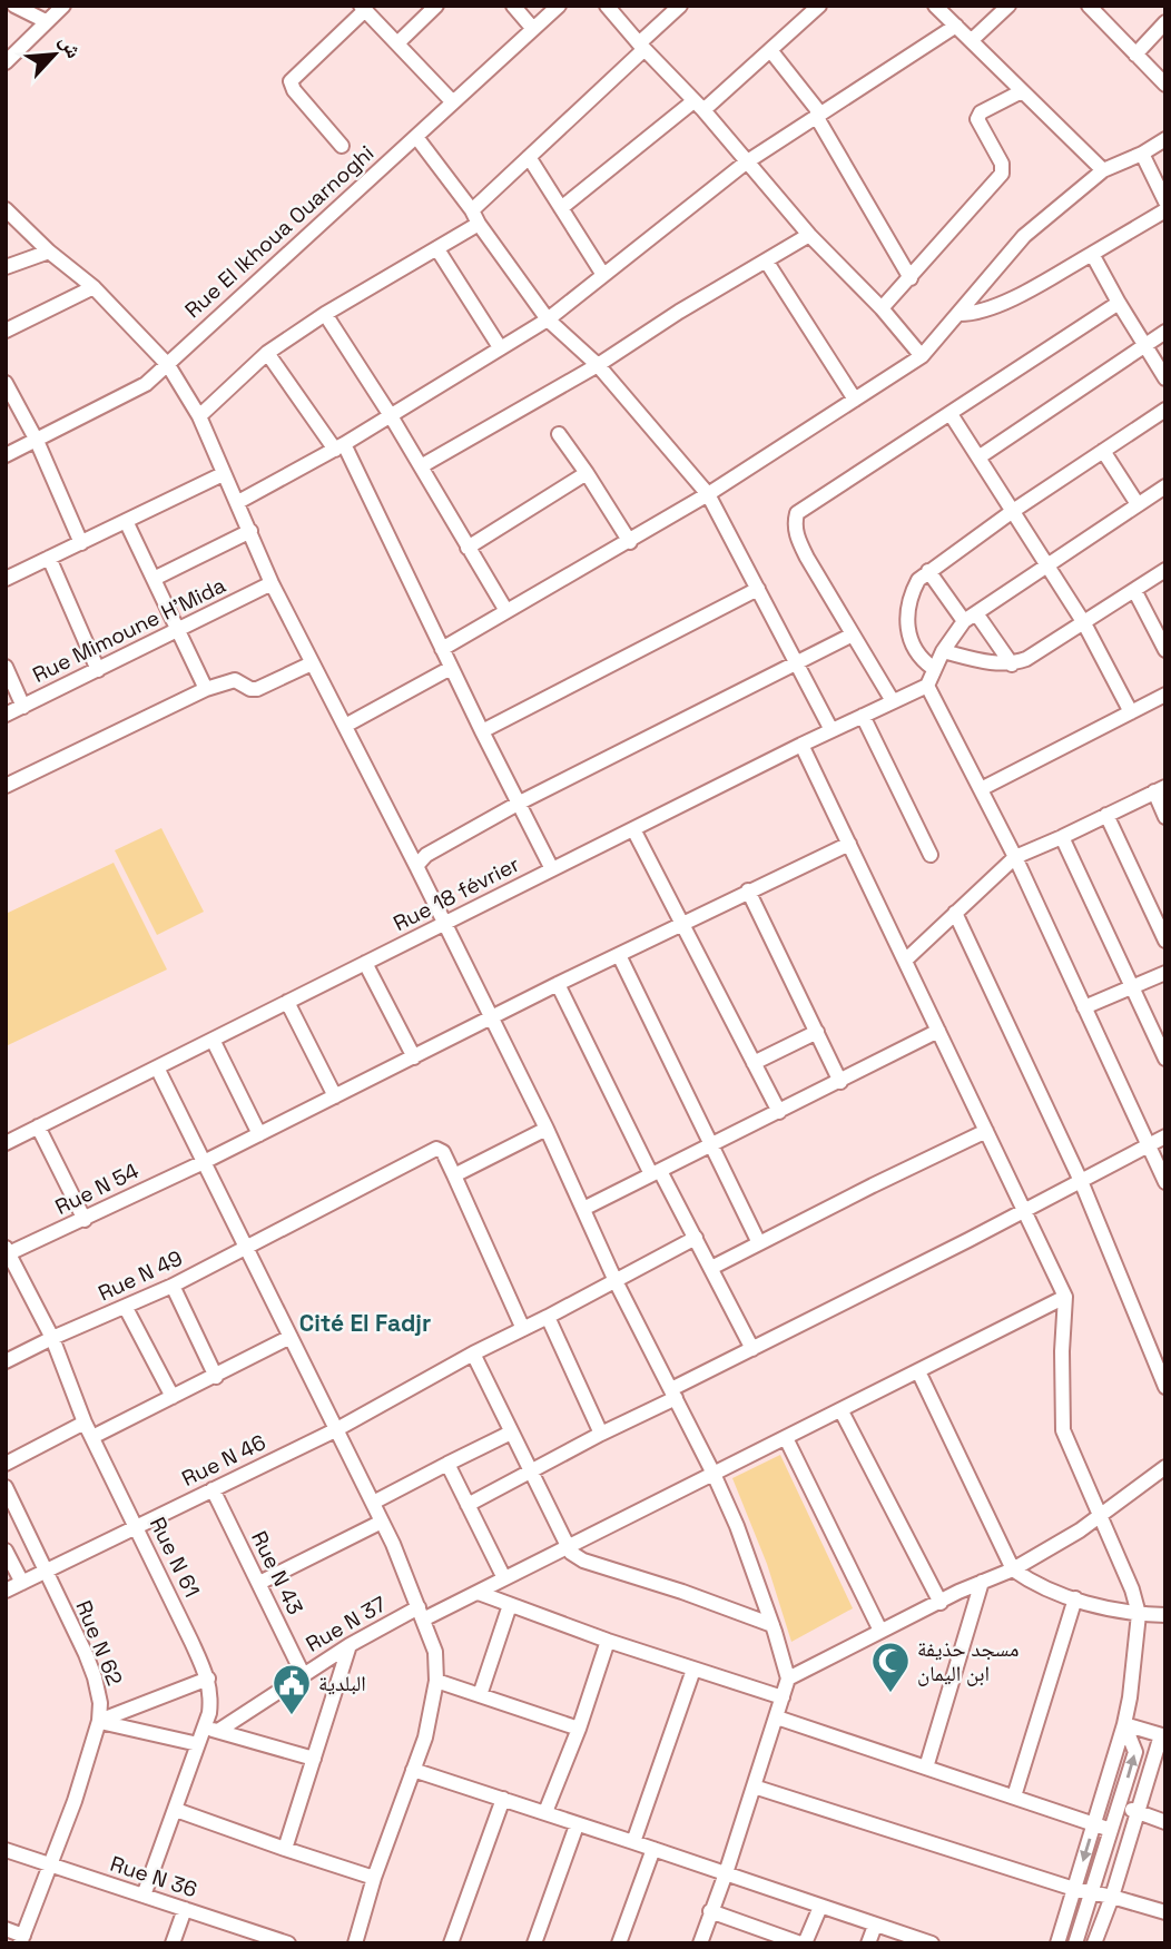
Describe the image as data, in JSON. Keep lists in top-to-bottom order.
{
  "streets": {
    "street": [
      "Rue EI Ikhoua Ouarnoghi",
      "Rue Mimoune H'Mida",
      "Rue 18 février",
      "Rue N 54",
      "Rue N 49",
      "Rue N 46",
      "Rue N 61",
      "Rue N 43",
      "Rue N 37",
      "Rue N 62",
      "Rue N 36"
    ]
  },
  "crossings": [
    ["Rue N 54", "Rue N 61"],
    ["Rue N 49", "Rue N 61"],
    ["Rue N 46", "Rue N 61"],
    ["Rue N 46", "Rue N 43"],
    ["Rue N 46", "Rue N 62"],
    ["Rue N 61", "Rue N 37"],
    ["Rue N 61", "Rue N 36"],
    ["Rue N 43", "Rue N 37"],
    ["Rue N 62", "Rue N 36"]
  ],
  "districts": ["Cité El Fadjr"],
  "places": {
    "mosque": ["مسجد حذيفة ابن اليمان"],
    "public building": ["البلدية"]
  },
  "north": "top right"
}
